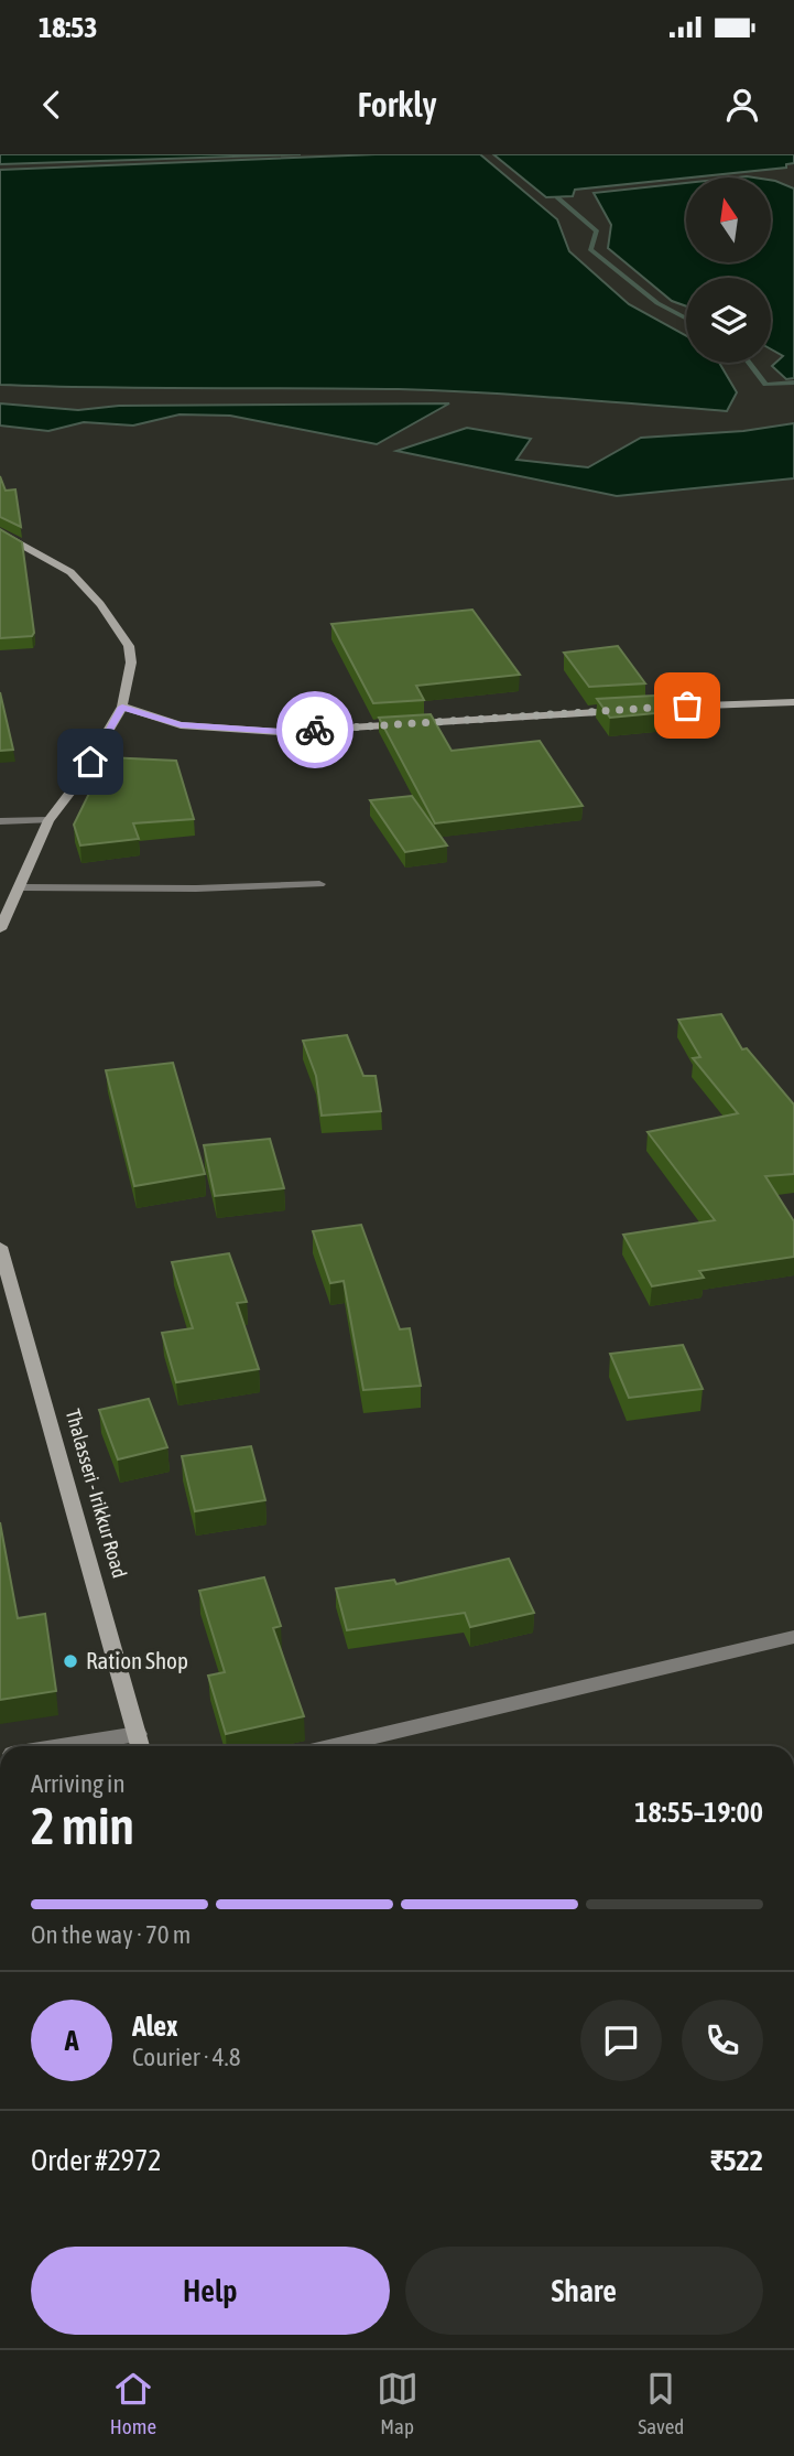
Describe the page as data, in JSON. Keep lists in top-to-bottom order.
{
  "streets": {
    "main road": ["Thalasseri - Irikkur Road"]
  },
  "places": ["Ration Shop"],
  "north": "top",
  "page": {
    "status": "18:53",
    "header": "Forkly",
    "heading": ["2 min", "Arriving in", "18:55–19:00"],
    "panel": [
      "Alex",
      "Courier · 4.8",
      "Order #2972",
      "₹522"
    ],
    "bar": "On the way · 70 m",
    "round": "A",
    "buttons": ["Help", "Share"],
    "tabs": ["Home", "Map", "Saved"]
  }
}
